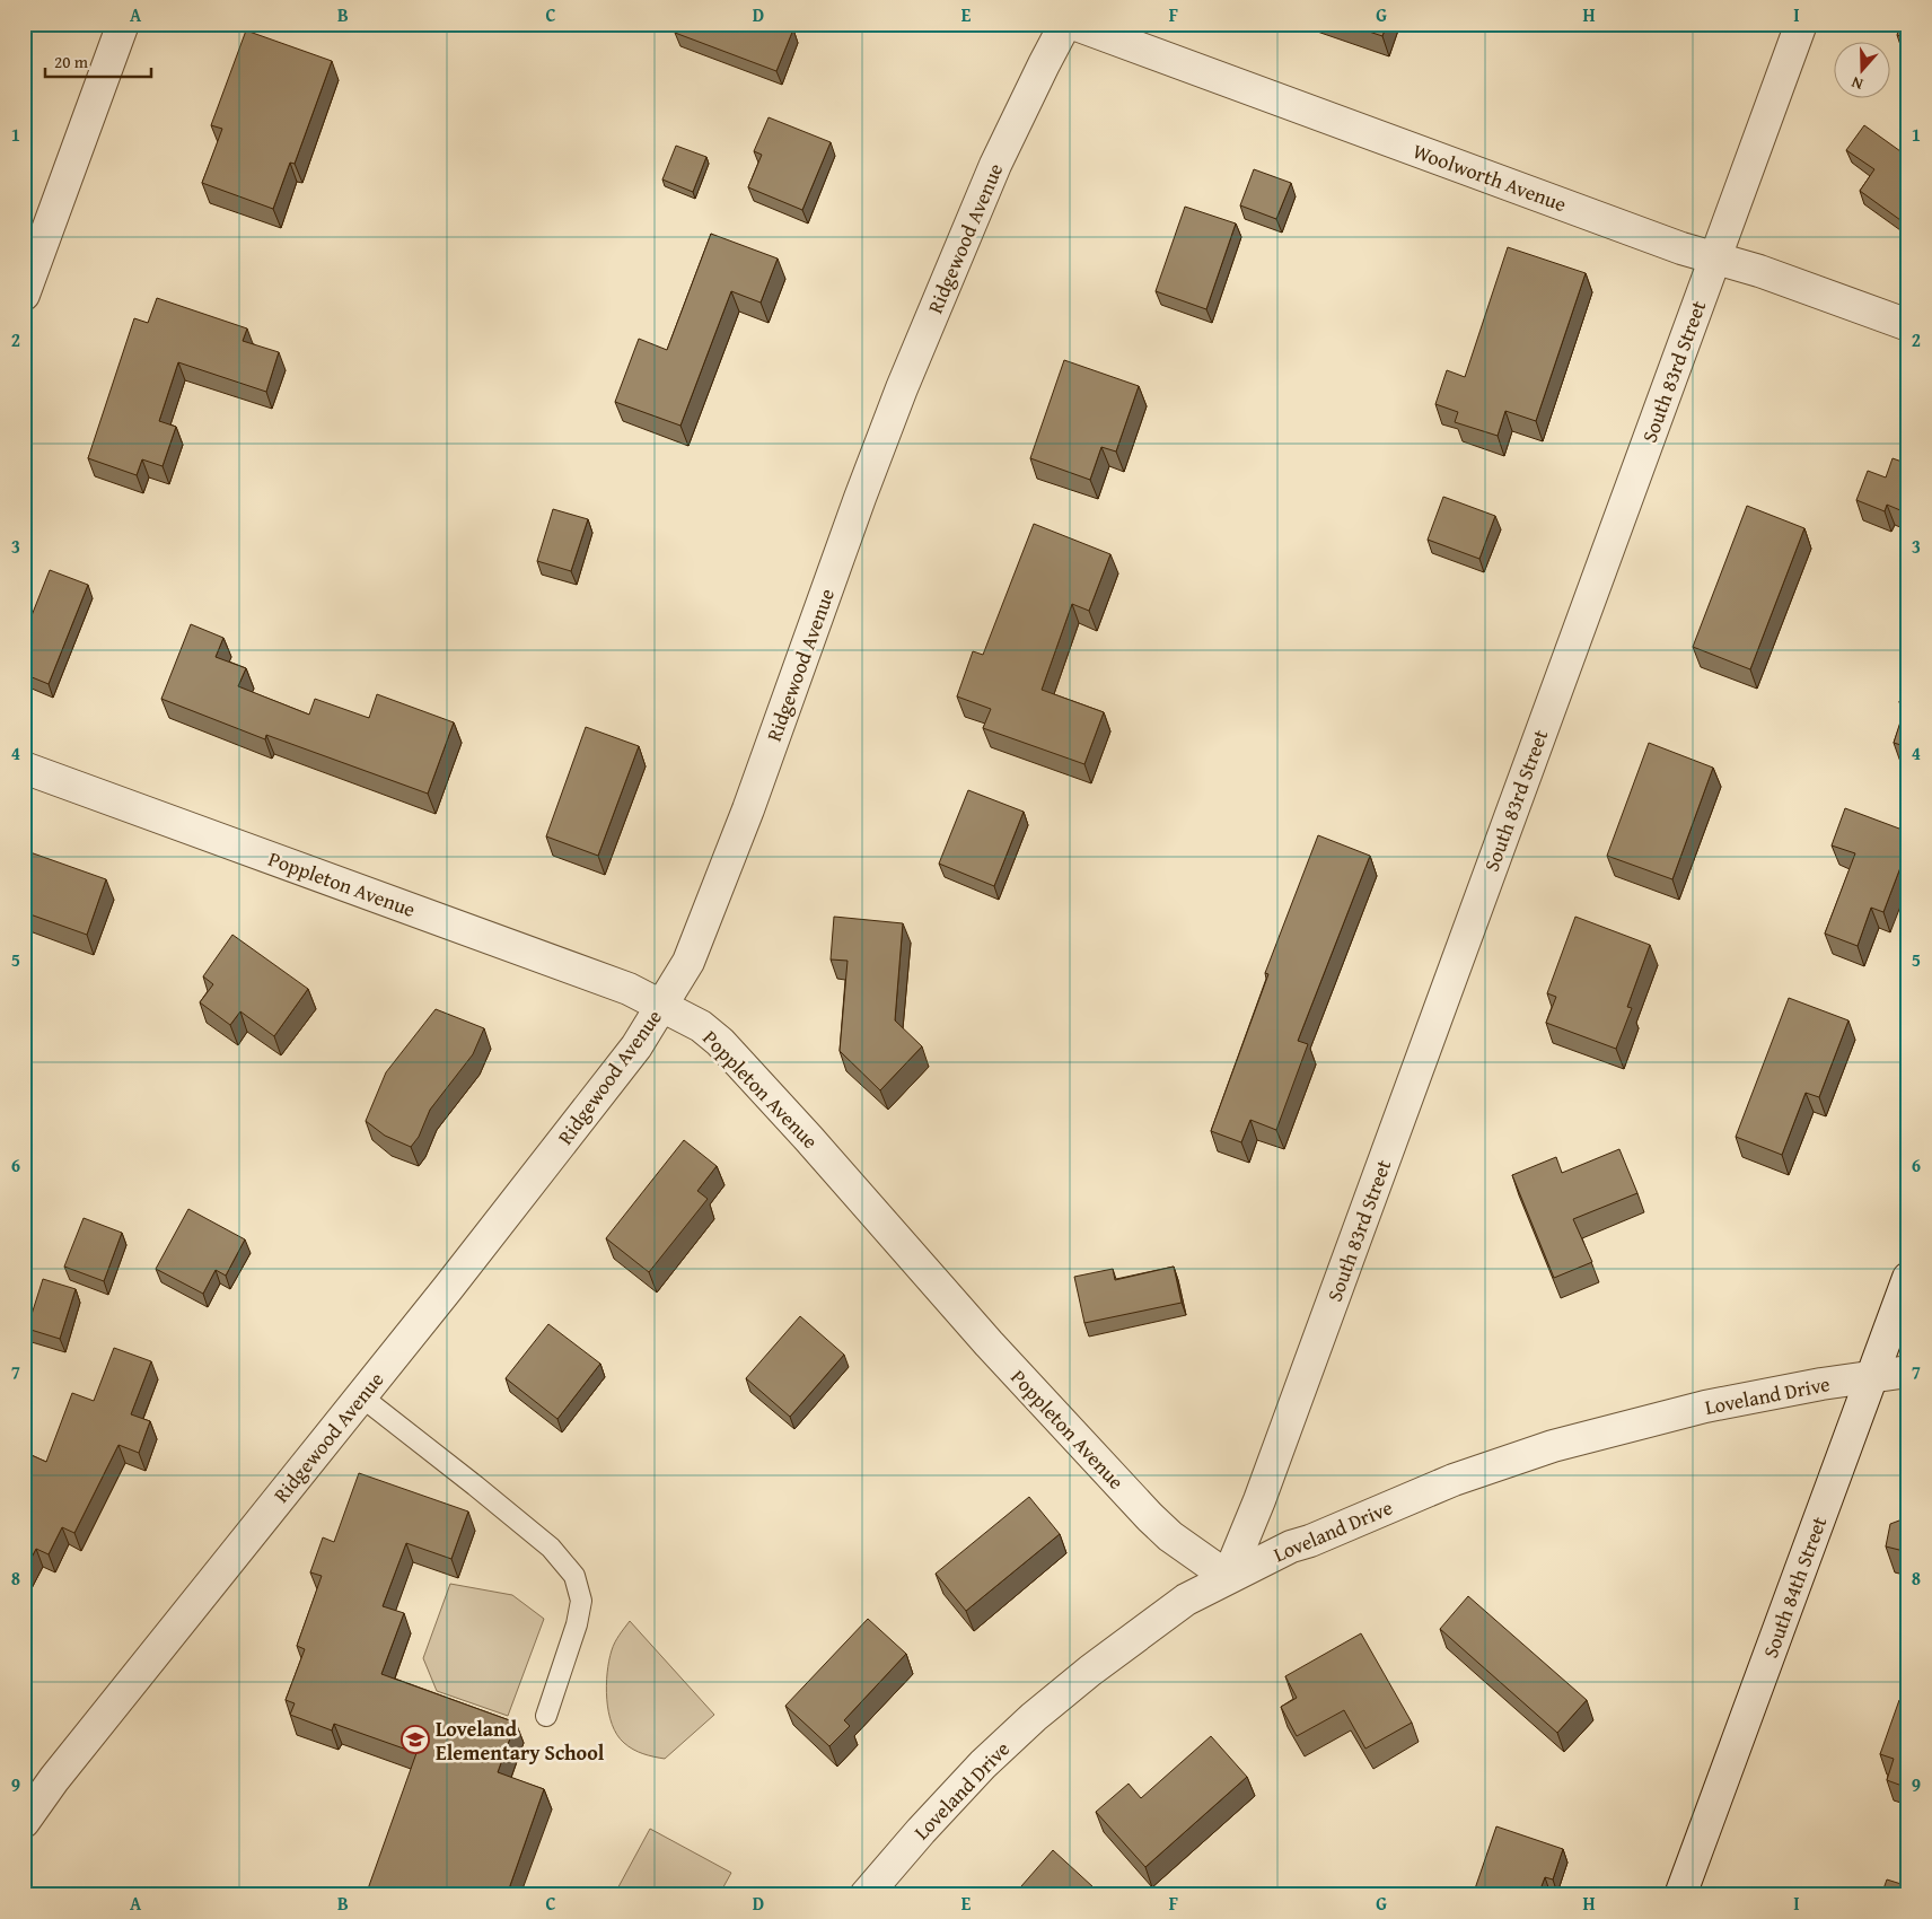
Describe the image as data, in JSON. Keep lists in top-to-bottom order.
{
  "streets": {
    "street": [
      "Woolworth Avenue",
      "Ridgewood Avenue",
      "South 83rd Street",
      "Poppleton Avenue",
      "Loveland Drive",
      "South 84th Street"
    ]
  },
  "crossings": [
    ["Woolworth Avenue", "South 83rd Street"],
    ["Ridgewood Avenue", "Poppleton Avenue"],
    ["South 83rd Street", "Poppleton Avenue"],
    ["South 83rd Street", "Loveland Drive"],
    ["Poppleton Avenue", "Loveland Drive"],
    ["Loveland Drive", "South 84th Street"]
  ],
  "places": {
    "school or university": ["Loveland Elementary School"]
  },
  "scale_bar": "20 m",
  "north": "bottom",
  "grid": {
    "columns": [
      "A",
      "B",
      "C",
      "D",
      "E",
      "F",
      "G",
      "H",
      "I"
    ],
    "rows": [
      "1",
      "2",
      "3",
      "4",
      "5",
      "6",
      "7",
      "8",
      "9"
    ]
  }
}
